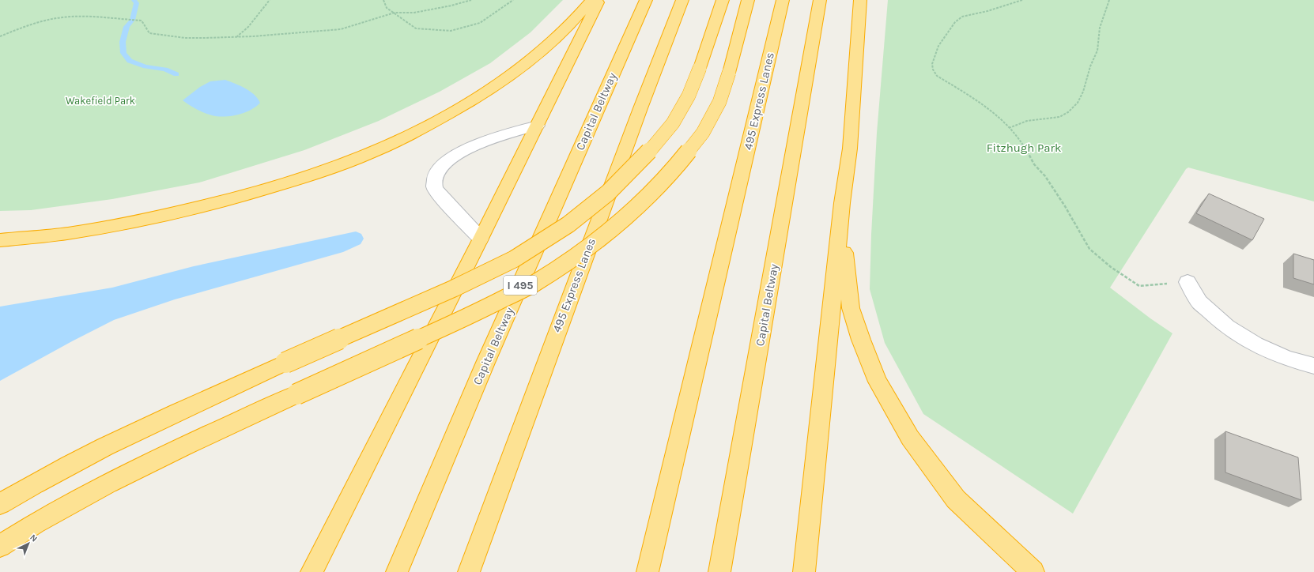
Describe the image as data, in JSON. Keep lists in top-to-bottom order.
{
  "streets": {
    "highway": ["495 Express Lanes", "Capital Beltway", "I 495"]
  },
  "parks": ["Wakefield Park", "Fitzhugh Park"],
  "north": "top right"
}
